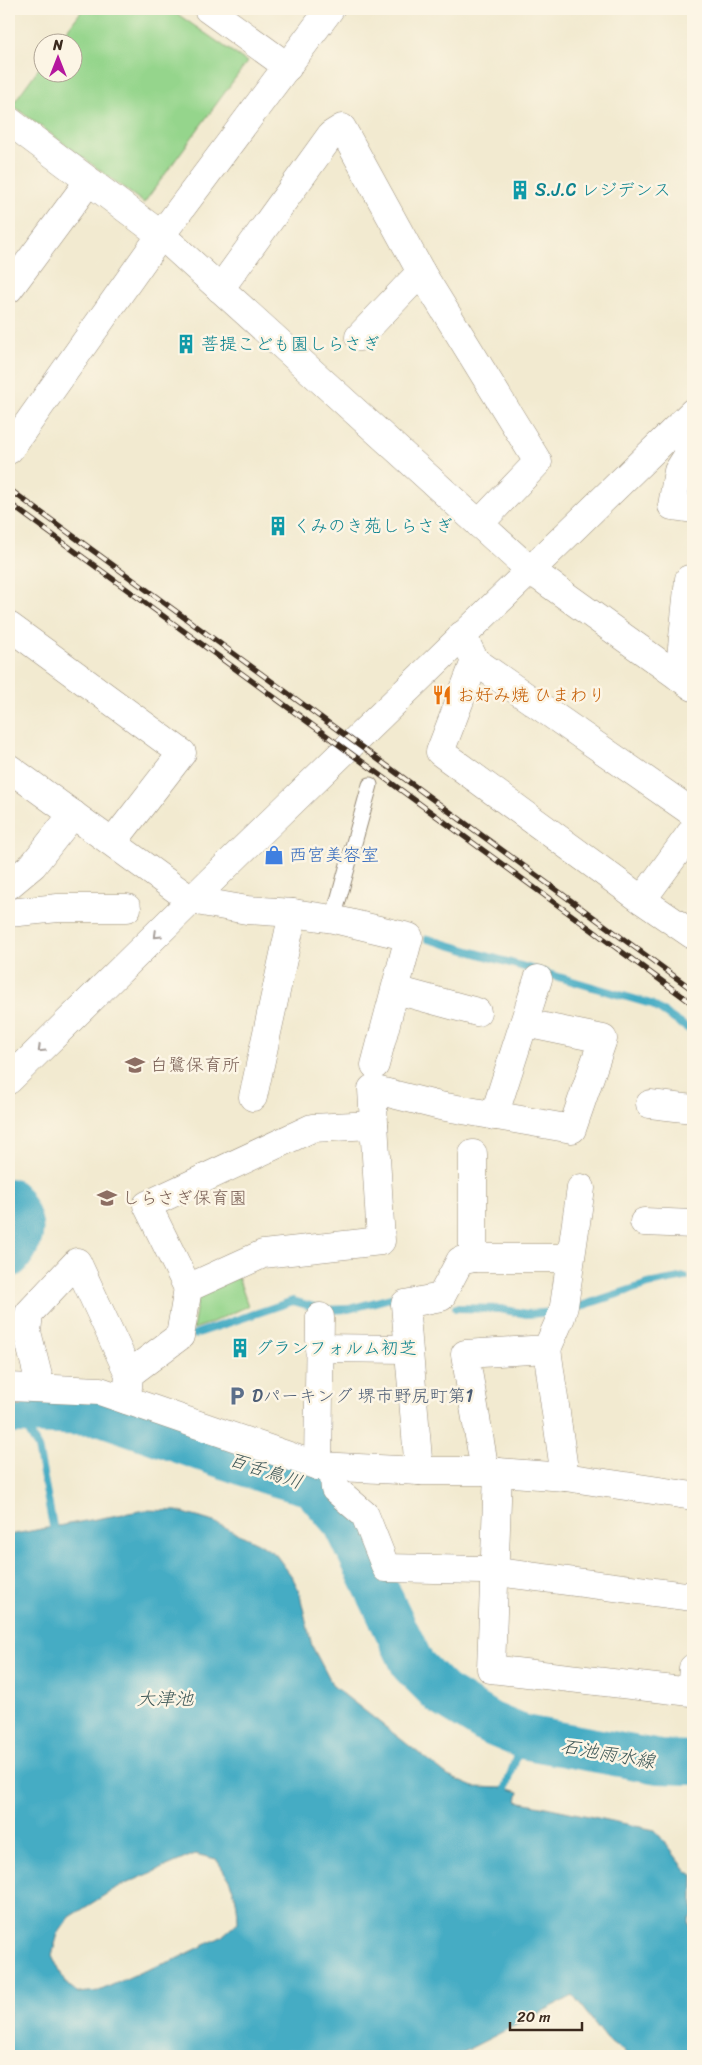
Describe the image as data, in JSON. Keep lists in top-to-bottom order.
{
  "water": ["百舌鳥川", "大津池", "石池雨水線"],
  "places": {
    "building": [
      "S.J.C レジデンス",
      "菩提こども園しらさぎ",
      "くみのき苑しらさぎ",
      "グランフォルム初芝"
    ],
    "restaurant": ["お好み焼 ひまわり"],
    "shop": ["西宮美容室"],
    "school or university": ["白鷺保育所", "しらさぎ保育園"],
    "parking": ["Dパーキング 堺市野尻町第1"]
  },
  "scale_bar": "20 m",
  "north": "top"
}
